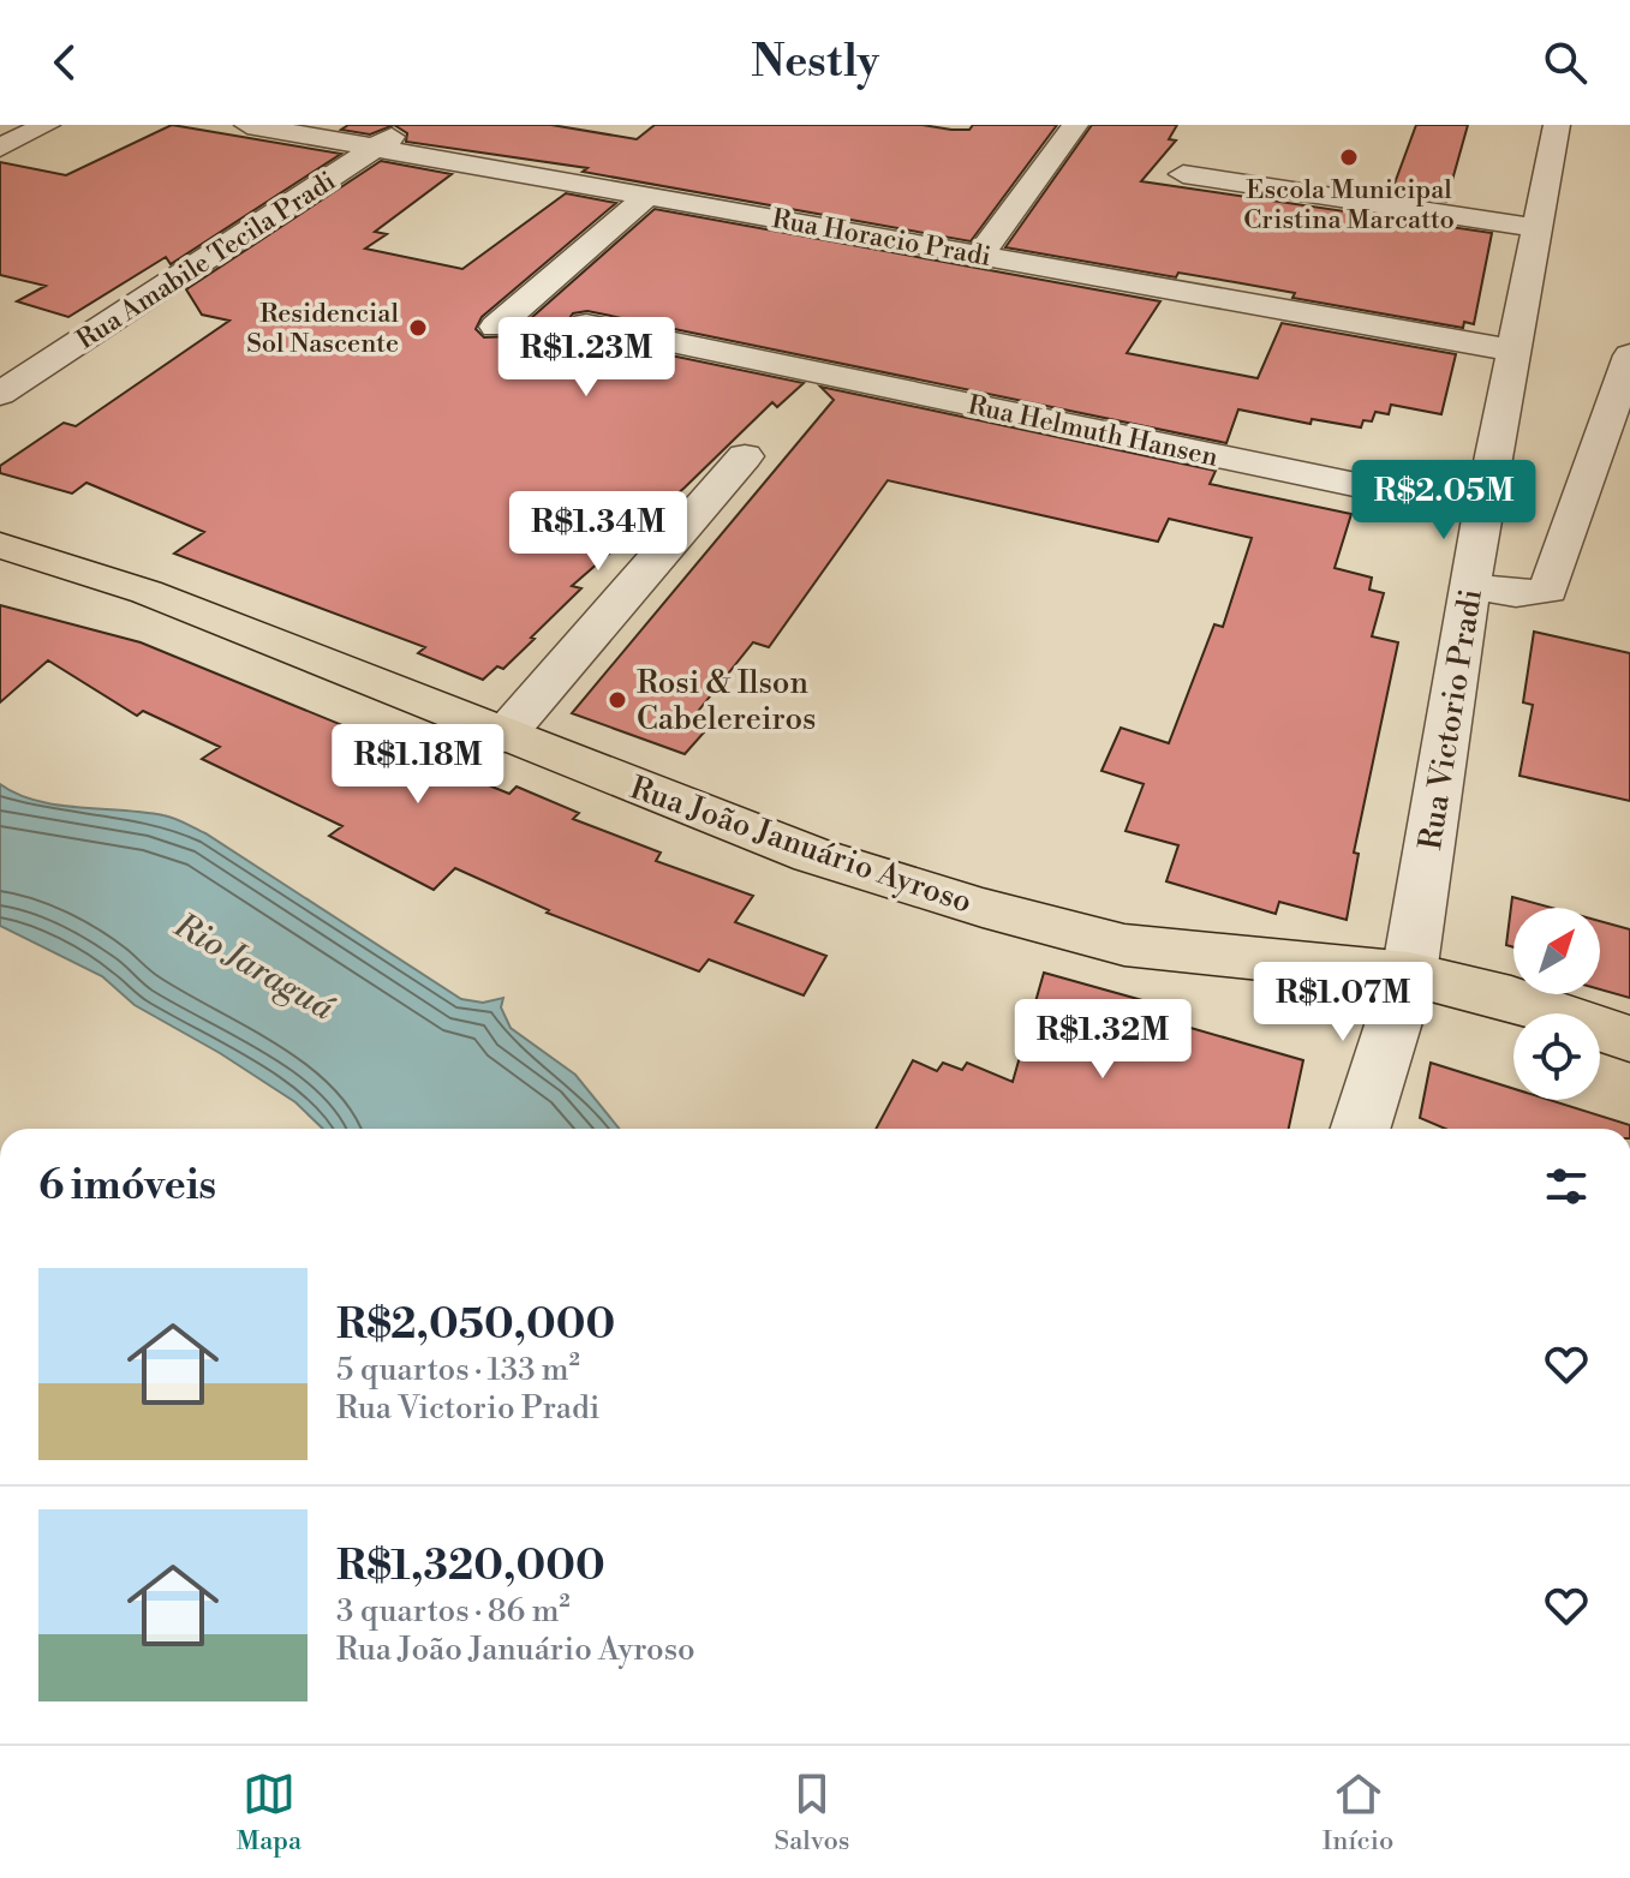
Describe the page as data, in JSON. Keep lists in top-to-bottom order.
{
  "streets": {
    "main road": ["Rua João Januário Ayroso"],
    "street": [
      "Rua Horacio Pradi",
      "Rua Amabile Tecila Pradi",
      "Rua Helmuth Hansen",
      "Rua Victorio Pradi"
    ]
  },
  "crossings": [
    ["Rua Horacio Pradi", "Rua Amabile Tecila Pradi"],
    ["Rua Horacio Pradi", "Rua Victorio Pradi"],
    ["Rua Helmuth Hansen", "Rua Victorio Pradi"],
    ["Rua Victorio Pradi", "Rua João Januário Ayroso"]
  ],
  "water": ["Rio Jaraguá"],
  "places": ["Escola Municipal Cristina Marcatto", "Residencial Sol Nascente", "Rosi & Ilson Cabelereiros"],
  "north": "top right",
  "page": {
    "header": "Nestly",
    "price": [
      "R$1.23M",
      "R$2.05M",
      "R$1.34M",
      "R$1.18M",
      "R$1.07M",
      "R$1.32M"
    ],
    "heading": "6 imóveis",
    "list": [
      {
        "name": "R$2,050,000",
        "note": "5 quartos · 133 m² · Rua Victorio Pradi"
      },
      {
        "name": "R$1,320,000",
        "note": "3 quartos · 86 m² · Rua João Januário Ayroso"
      }
    ],
    "tabs": ["Mapa", "Salvos", "Início"]
  }
}
